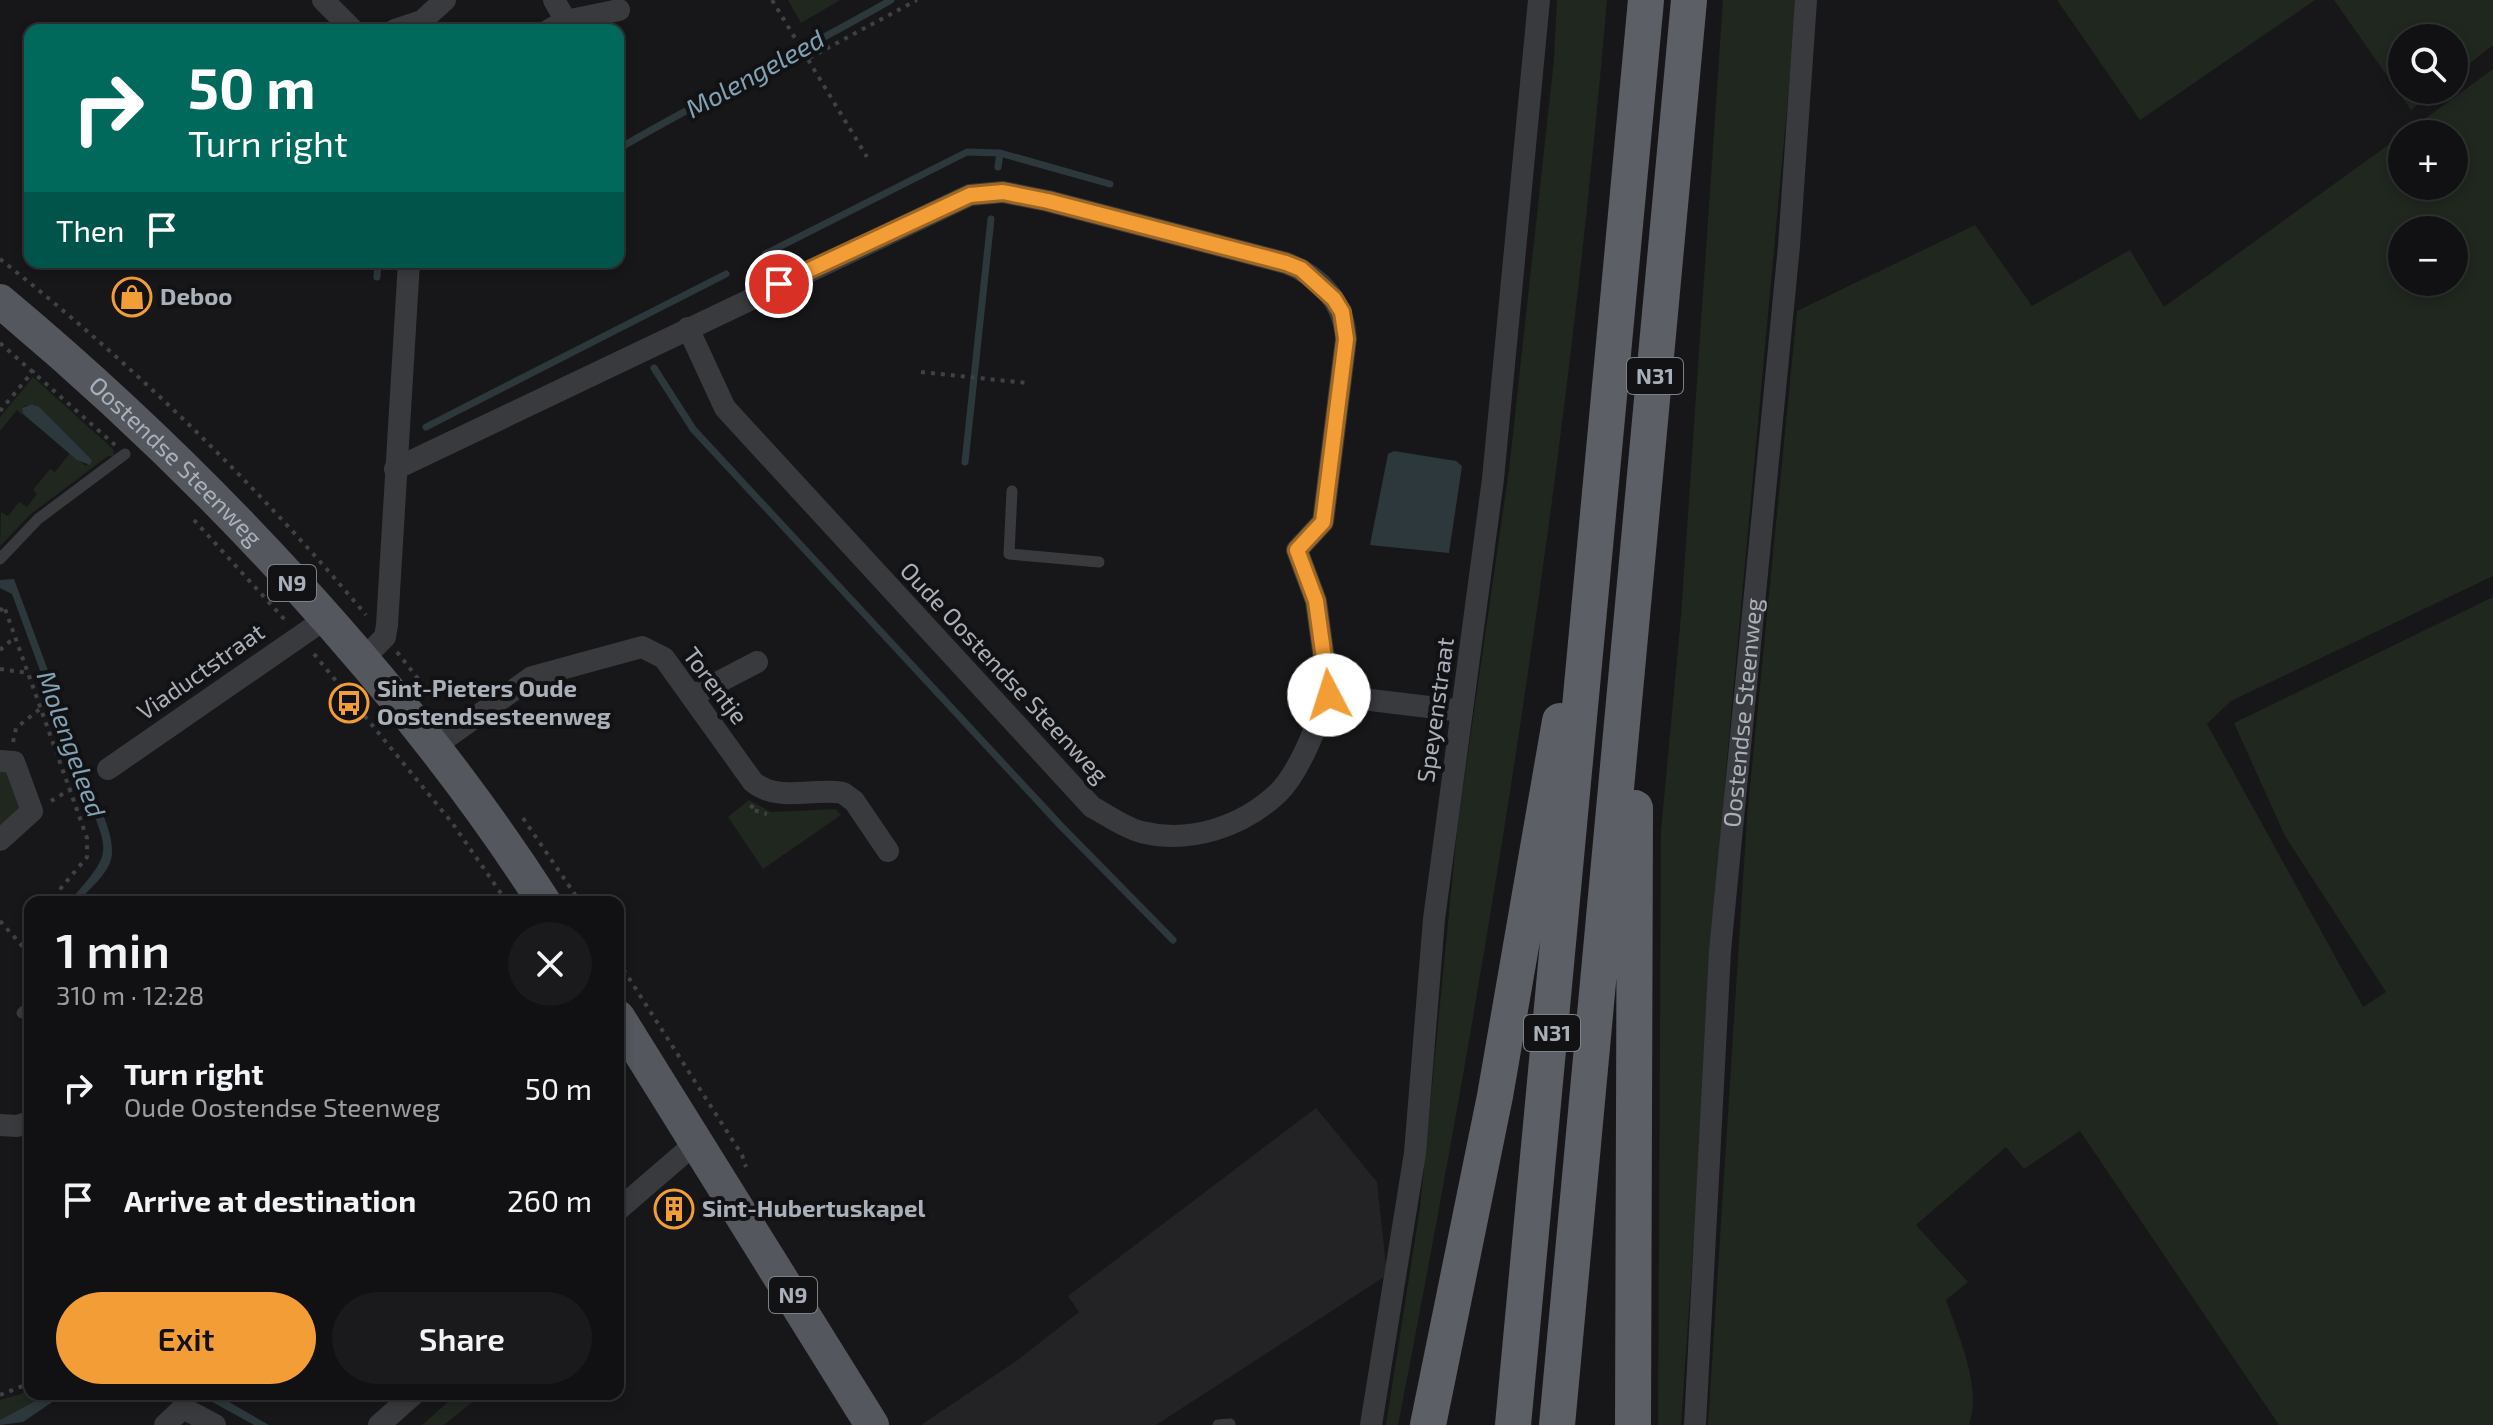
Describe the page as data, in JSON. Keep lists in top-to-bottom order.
{
  "streets": {
    "highway": ["N31"],
    "main road": ["Oostendse Steenweg", "N9"],
    "street": [
      "Viaductstraat",
      "Oude Oostendse Steenweg",
      "Torentje",
      "Speyenstraat"
    ]
  },
  "crossings": [
    ["Oostendse Steenweg", "Viaductstraat"],
    ["Oostendse Steenweg", "Torentje"]
  ],
  "water": ["Molengeleed"],
  "places": {
    "shop": ["Deboo"],
    "bus stop": ["Sint-Pieters Oude Oostendsesteenweg"],
    "building": ["Sint-Hubertuskapel"]
  },
  "page": {
    "map_buttons": ["+", "−"],
    "turn": ["50 m", "Turn right"],
    "then": "Then",
    "heading": ["1 min", "310 m · 12:28"],
    "list": [
      {
        "name": "Turn right",
        "note": "Oude Oostendse Steenweg",
        "value": "50 m"
      },
      {
        "name": "Arrive at destination",
        "value": "260 m"
      }
    ],
    "buttons": ["Exit", "Share"]
  }
}
